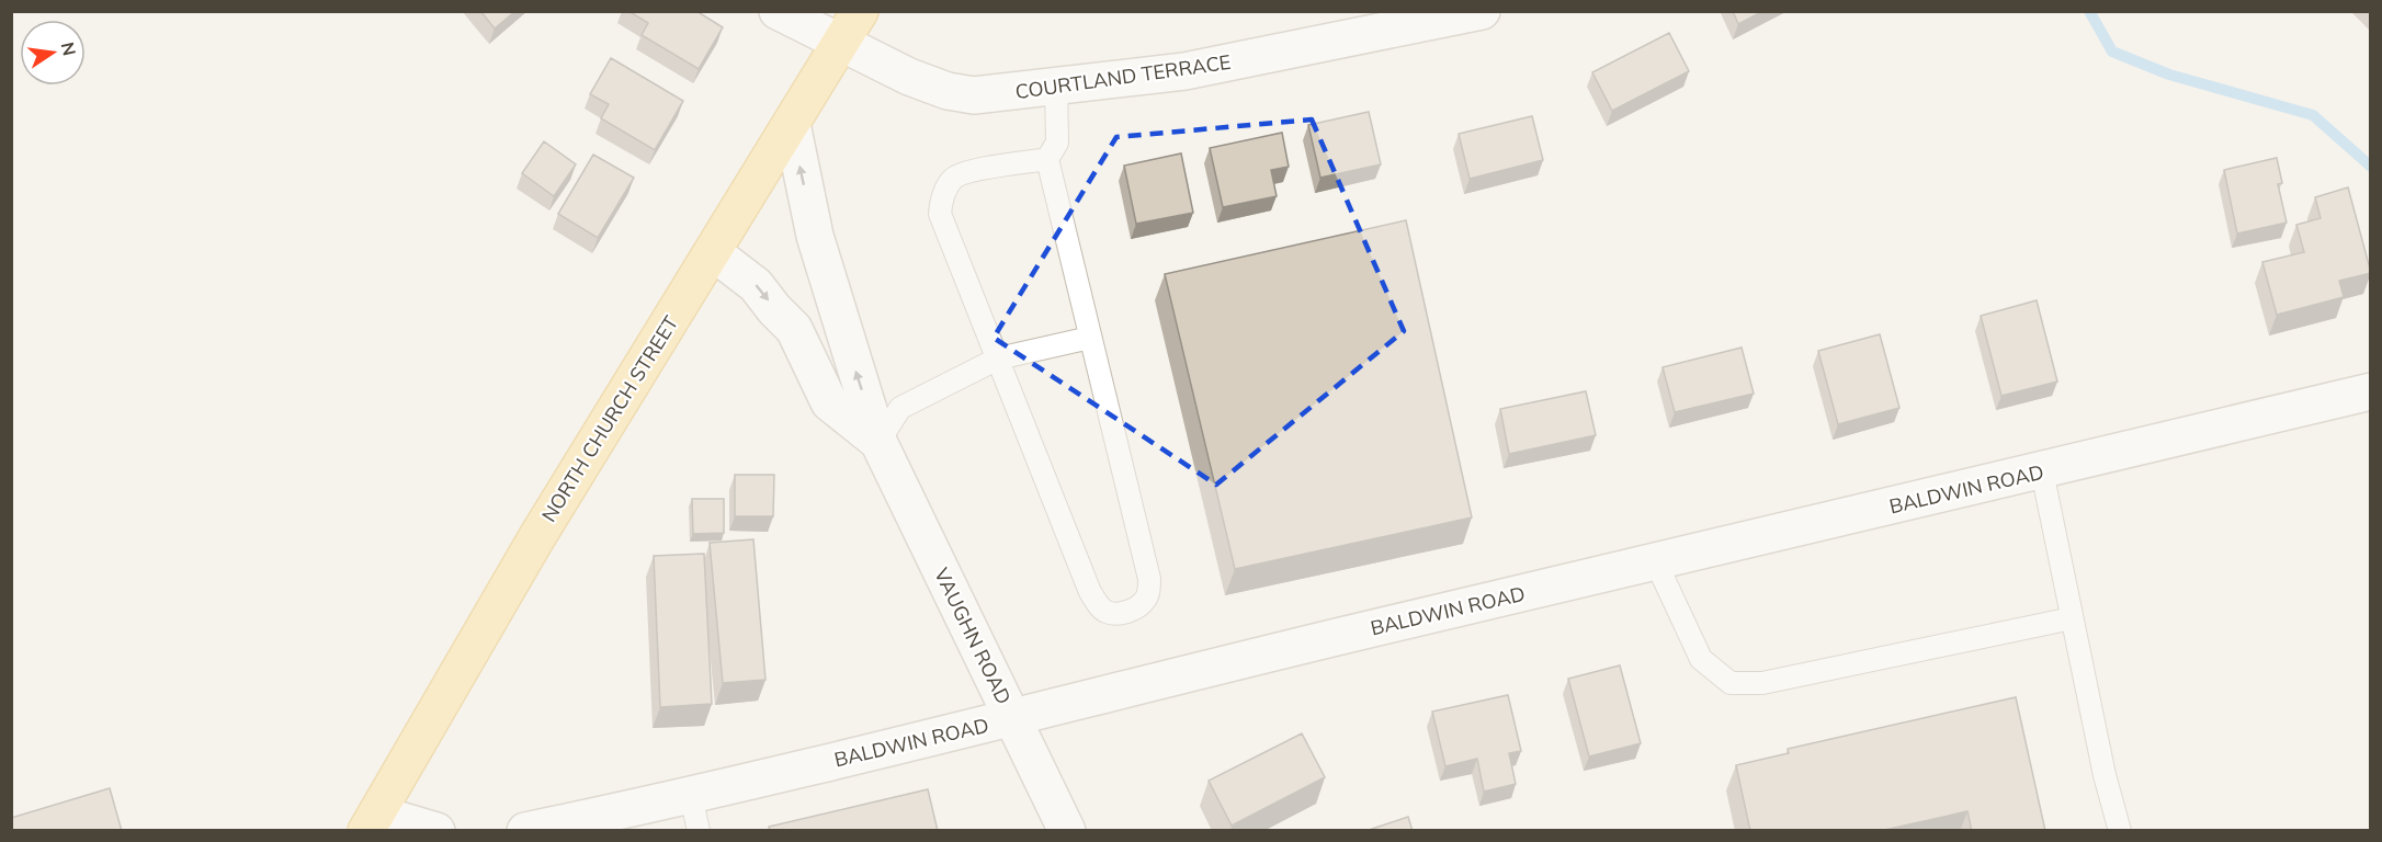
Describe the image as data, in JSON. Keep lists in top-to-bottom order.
{
  "streets": {
    "main road": ["NORTH CHURCH STREET"],
    "street": ["COURTLAND TERRACE", "BALDWIN ROAD", "VAUGHN ROAD"]
  },
  "crossings": [
    ["COURTLAND TERRACE", "NORTH CHURCH STREET"],
    ["NORTH CHURCH STREET", "VAUGHN ROAD"],
    ["BALDWIN ROAD", "VAUGHN ROAD"]
  ],
  "north": "right"
}
